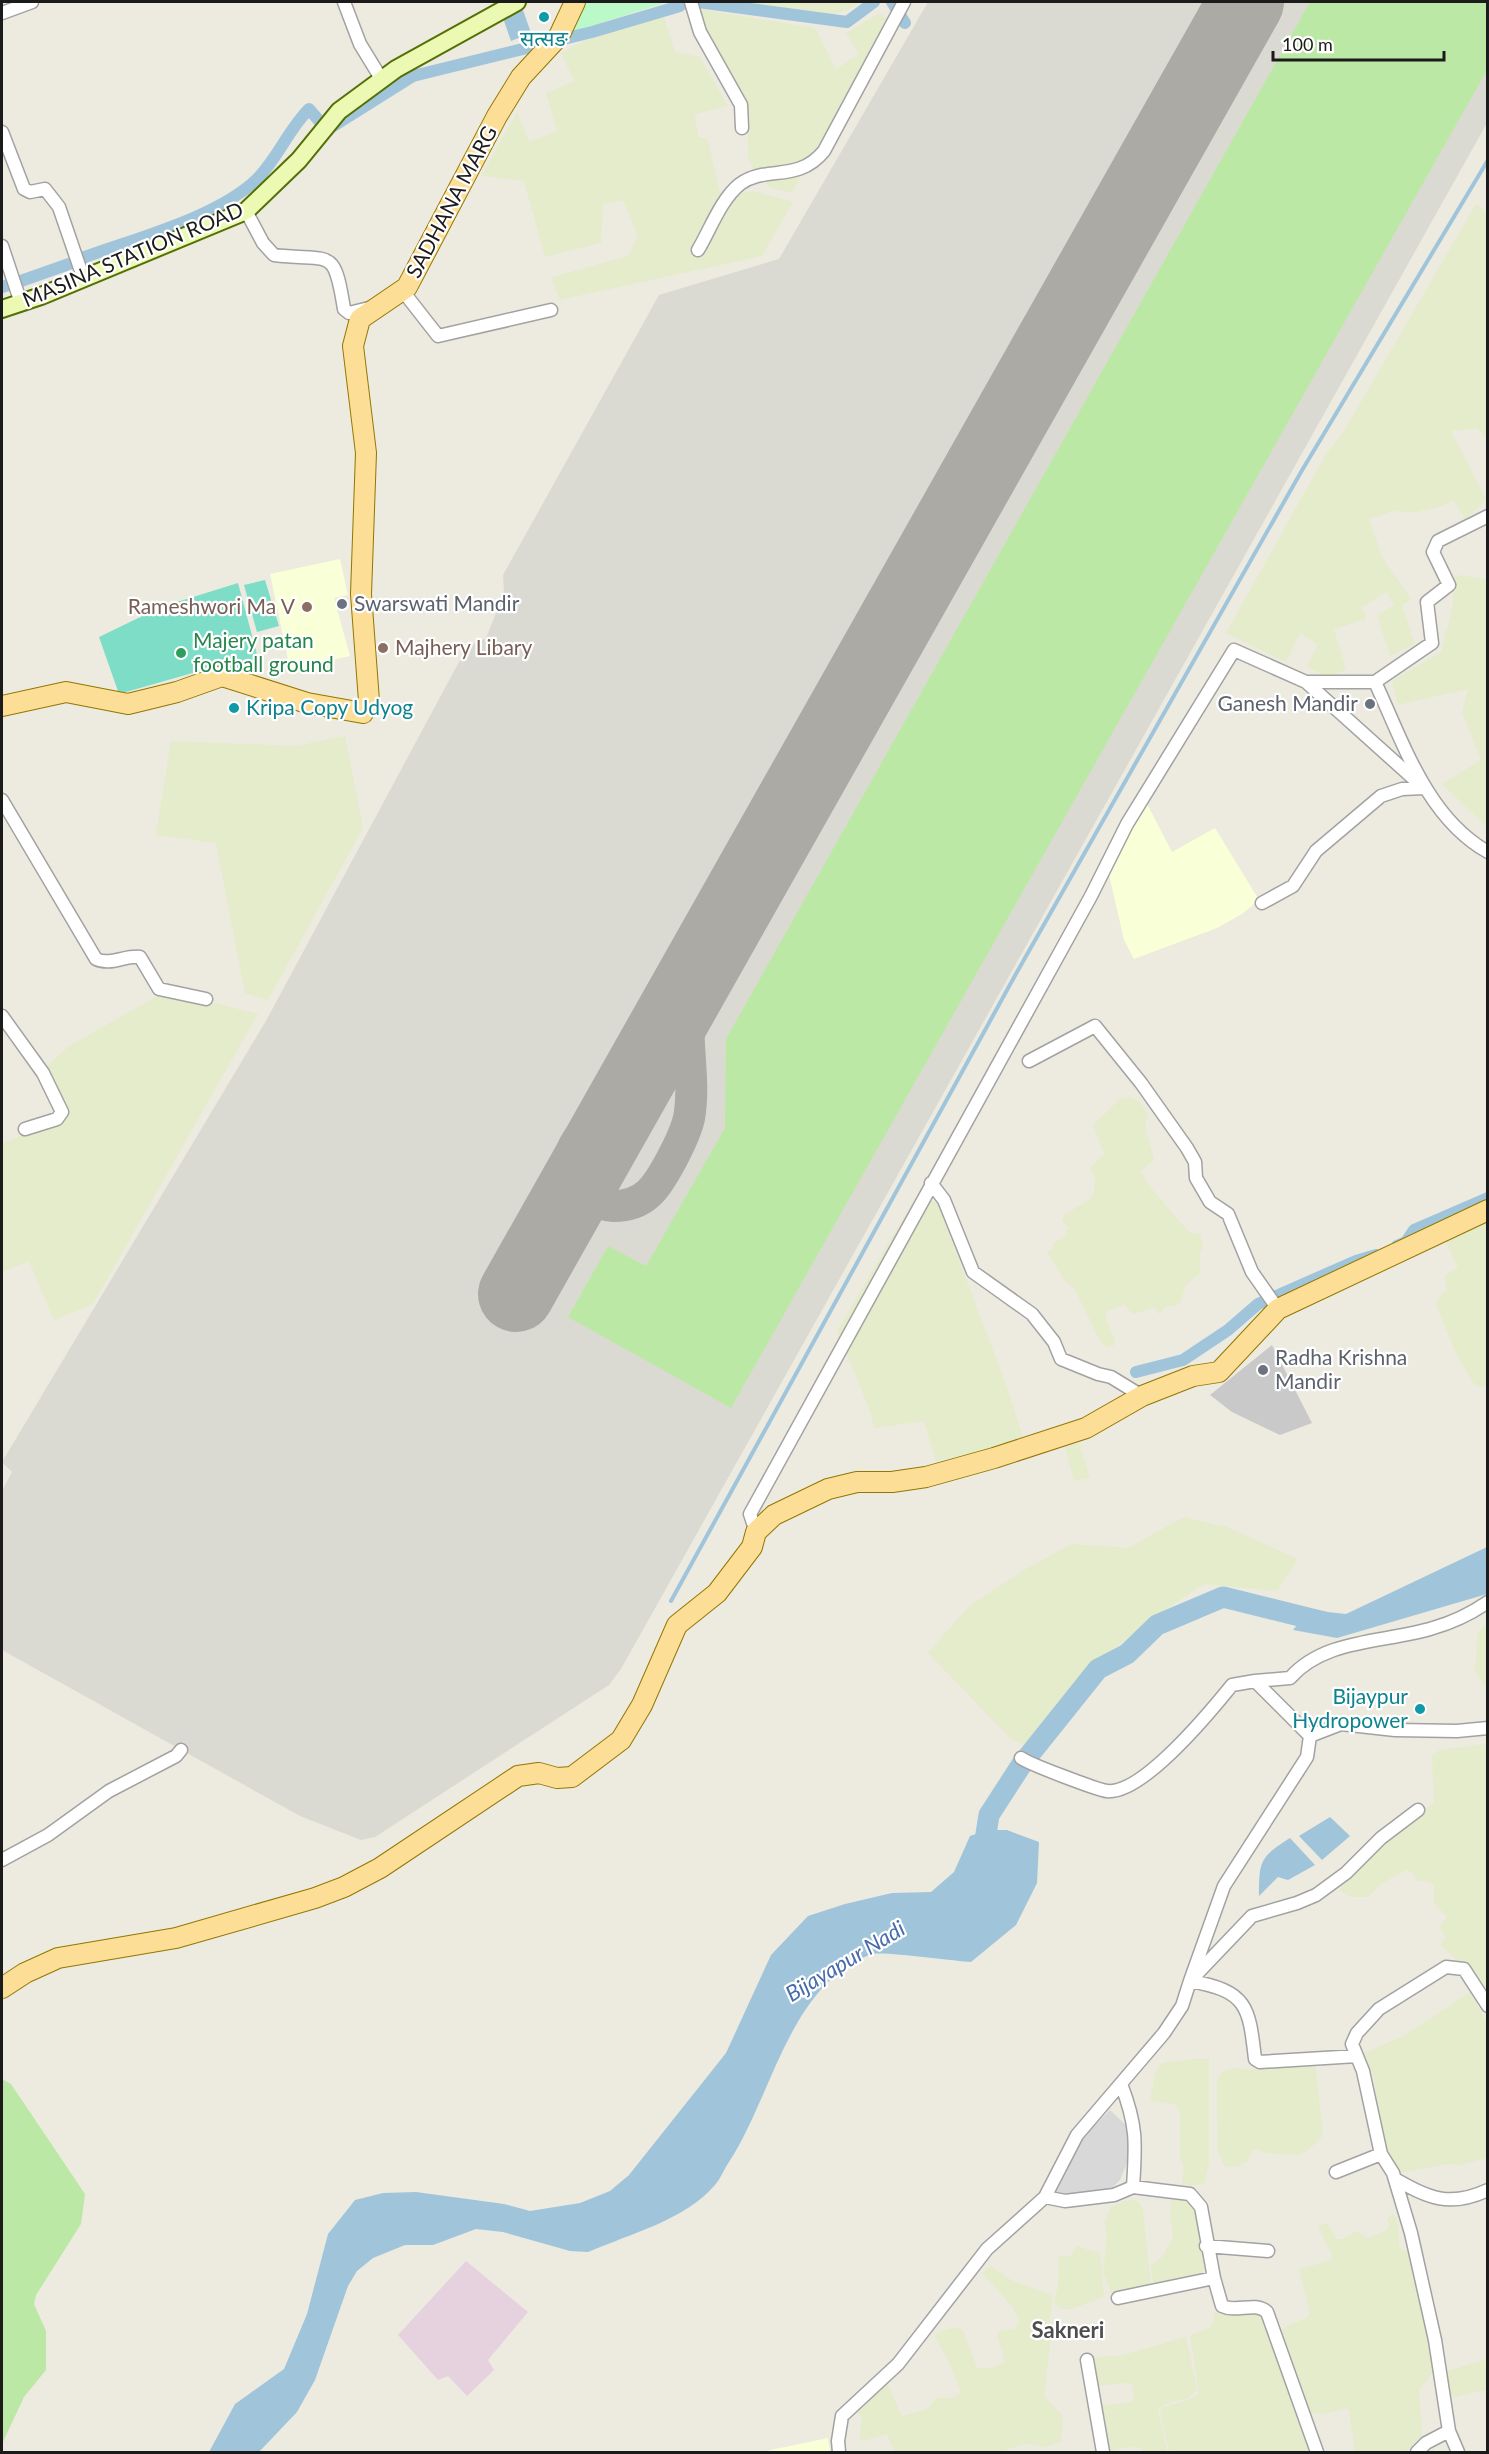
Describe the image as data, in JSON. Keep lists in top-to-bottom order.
{
  "streets": {
    "main road": ["SADHANA MARG"],
    "street": ["MASINA STATION ROAD"]
  },
  "districts": ["Sakneri"],
  "water": ["Bijayapur Nadi"],
  "places": [
    "सत्सङ",
    "Swarswati Mandir",
    "Rameshwori Ma V",
    "Majhery Libary",
    "Majery patan football ground",
    "Ganesh Mandir",
    "Kripa Copy Udyog",
    "Radha Krishna Mandir",
    "Bijaypur Hydropower"
  ],
  "scale_bar": "100 m"
}
